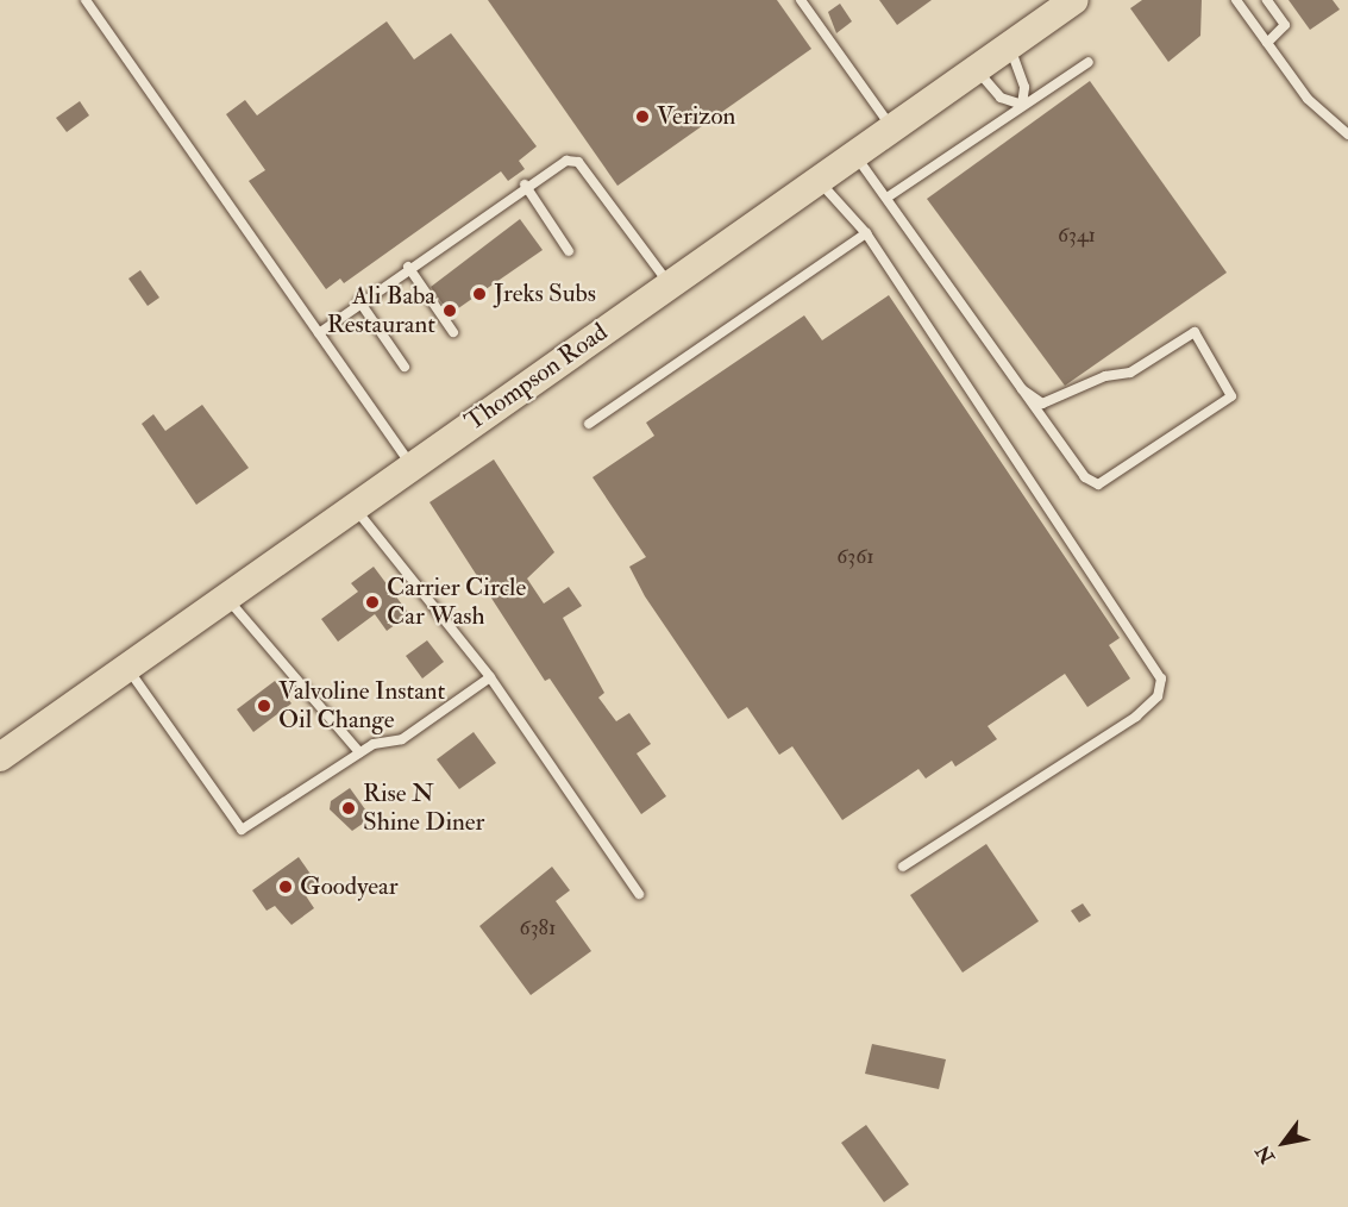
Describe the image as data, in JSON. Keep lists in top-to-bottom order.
{
  "streets": {
    "main road": ["Thompson Road"]
  },
  "places": [
    "Verizon",
    "Jreks Subs",
    "Ali Baba Restaurant",
    "Carrier Circle Car Wash",
    "Valvoline Instant Oil Change",
    "Rise N Shine Diner",
    "Goodyear"
  ],
  "house_numbers": ["6341", "6361", "6381"],
  "north": "bottom left"
}
